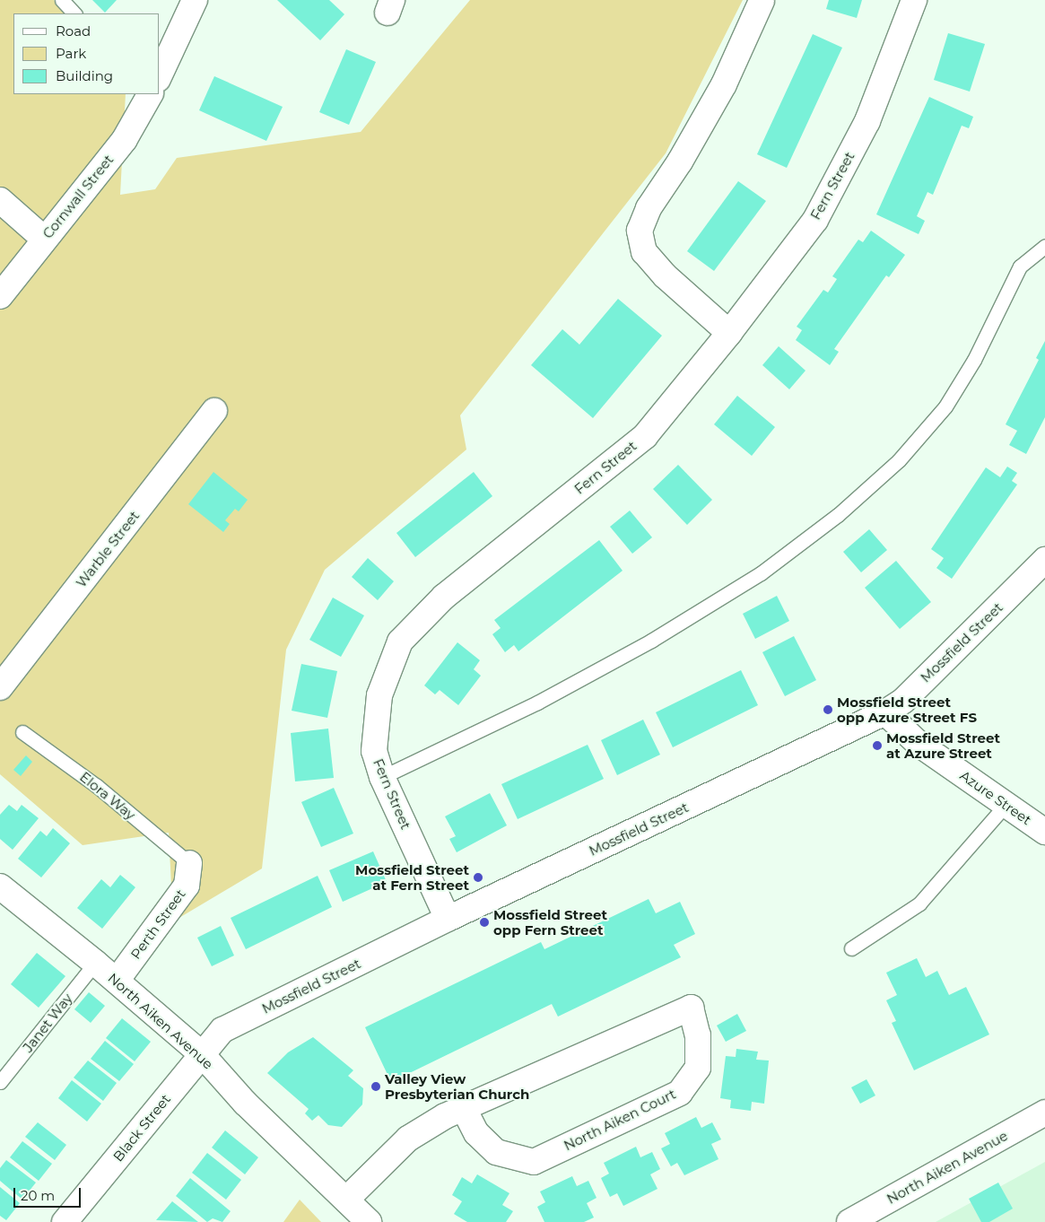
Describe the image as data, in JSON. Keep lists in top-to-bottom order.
{
  "streets": {
    "street": [
      "Fern Street",
      "Cornwall Street",
      "Warble Street",
      "Mossfield Street",
      "Azure Street",
      "Perth Street",
      "North Aiken Avenue",
      "North Aiken Court",
      "Black Street"
    ],
    "lane": ["Elora Way", "Janet Way"]
  },
  "crossings": [
    ["Fern Street", "Mossfield Street"],
    ["Mossfield Street", "Azure Street"],
    ["Mossfield Street", "North Aiken Avenue"],
    ["Mossfield Street", "Black Street"],
    ["Elora Way", "Perth Street"],
    ["Perth Street", "North Aiken Avenue"],
    ["North Aiken Avenue", "Janet Way"],
    ["North Aiken Avenue", "North Aiken Court"],
    ["North Aiken Avenue", "Black Street"]
  ],
  "places": [
    "Mossfield Street opp Azure Street FS",
    "Mossfield Street at Azure Street",
    "Mossfield Street at Fern Street",
    "Mossfield Street opp Fern Street",
    "Valley View Presbyterian Church"
  ],
  "legend": ["Road", "Park", "Building"],
  "scale_bar": "20 m"
}
